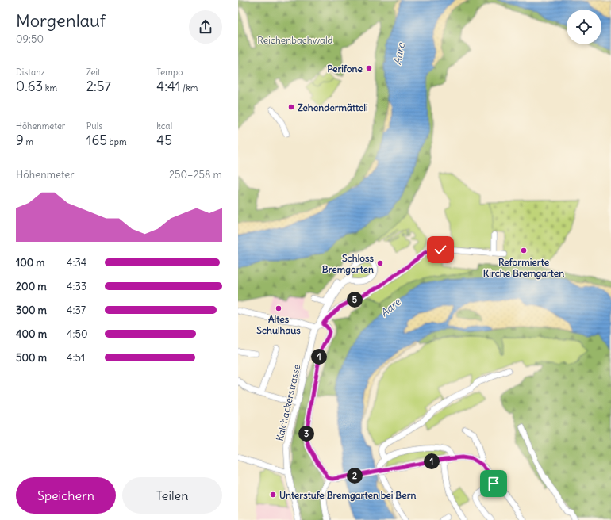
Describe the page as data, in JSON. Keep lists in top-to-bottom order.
{
  "streets": {
    "street": ["Kalchackerstrasse"]
  },
  "water": ["Aare"],
  "parks": ["Reichenbachwald"],
  "places": [
    "Perifone",
    "Zehendermätteli",
    "Reformierte Kirche Bremgarten",
    "Schloss Bremgarten",
    "Altes Schulhaus",
    "Unterstufe Bremgarten bei Bern"
  ],
  "page": {
    "heading": ["Morgenlauf", "09:50"],
    "stats": [
      ["Distanz", "0.63 km"],
      ["Zeit", "2:57"],
      ["Tempo", "4:41 /km"],
      ["Höhenmeter", "9 m"],
      ["Puls", "165 bpm"],
      ["kcal", "45"]
    ],
    "chart": ["Höhenmeter", "250–258 m"],
    "list": [
      {
        "name": "100 m",
        "note": "4:34"
      },
      {
        "name": "200 m",
        "note": "4:33"
      },
      {
        "name": "300 m",
        "note": "4:37"
      },
      {
        "name": "400 m",
        "note": "4:50"
      },
      {
        "name": "500 m",
        "note": "4:51"
      }
    ],
    "pins": [
      "5",
      "4",
      "3",
      "1",
      "2"
    ],
    "buttons": ["Speichern", "Teilen"]
  }
}
